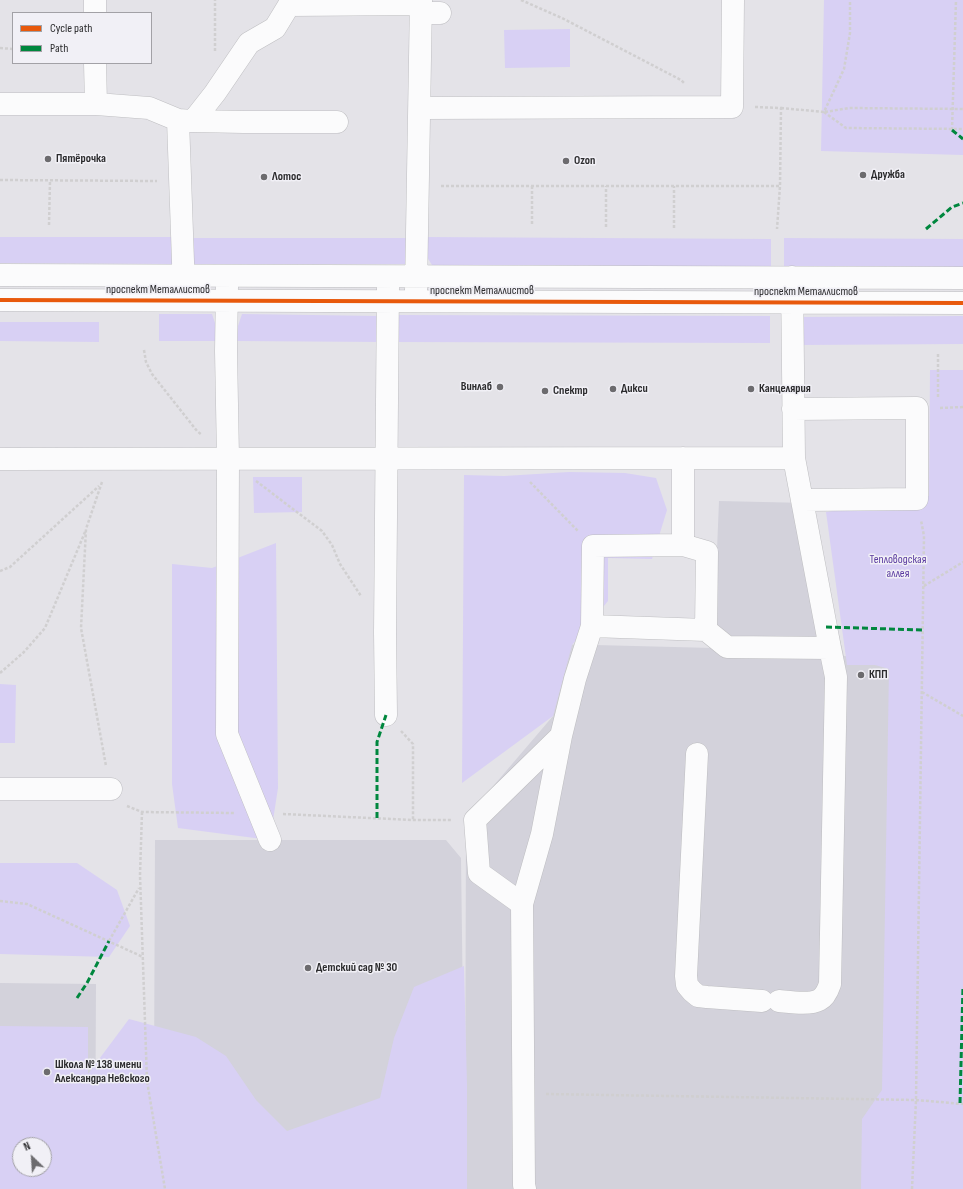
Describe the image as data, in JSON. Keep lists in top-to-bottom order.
{
  "streets": {
    "street": ["проспект Металлистов"]
  },
  "parks": ["Тепловодская аллея"],
  "places": [
    "Пятёрочка",
    "Ozon",
    "Дружба",
    "Лотос",
    "Винлаб",
    "Дикси",
    "Канцелярия",
    "Спектр",
    "КПП",
    "Детский сад № 30",
    "Школа № 138 имени Александра Невского"
  ],
  "legend": ["Cycle path", "Path"],
  "north": "top left"
}
